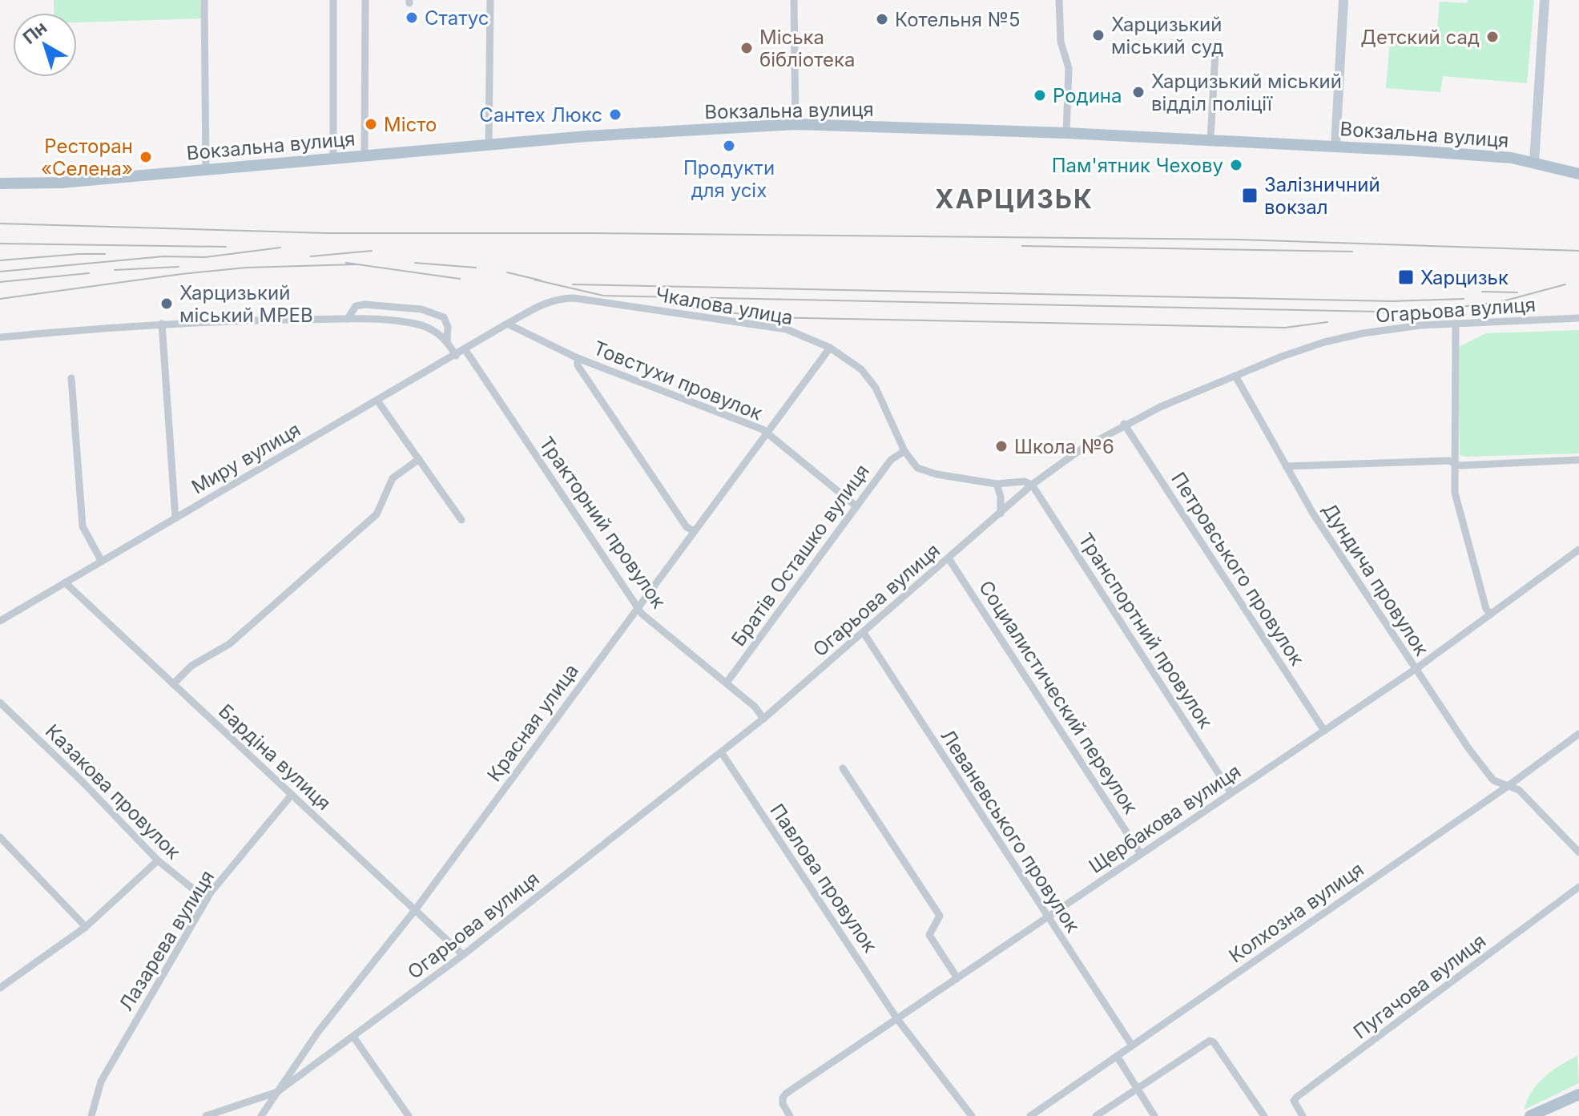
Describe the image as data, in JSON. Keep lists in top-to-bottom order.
{
  "streets": {
    "main road": ["Вокзальна вулиця"],
    "street": [
      "Чкалова улица",
      "Огарьова вулиця",
      "Товстухи провулок",
      "Миру вулиця",
      "Тракторний провулок",
      "Братів Осташко вулиця",
      "Петровського провулок",
      "Дундича провулок",
      "Транспортний провулок",
      "Социалистический переулок",
      "Красная улица",
      "Бардіна вулиця",
      "Казакова провулок",
      "Щербакова вулиця",
      "Леваневського провулок",
      "Павлова провулок",
      "Колхозна вулиця",
      "Лазарева вулиця",
      "Пугачова вулиця"
    ]
  },
  "crossings": [
    ["Чкалова улица", "Огарьова вулиця"],
    ["Чкалова улица", "Товстухи провулок"],
    ["Чкалова улица", "Миру вулиця"],
    ["Чкалова улица", "Братів Осташко вулиця"],
    ["Чкалова улица", "Транспортний провулок"],
    ["Чкалова улица", "Красная улица"],
    ["Огарьова вулиця", "Тракторний провулок"],
    ["Огарьова вулиця", "Петровського провулок"],
    ["Огарьова вулиця", "Дундича провулок"],
    ["Огарьова вулиця", "Транспортний провулок"],
    ["Огарьова вулиця", "Социалистический переулок"],
    ["Огарьова вулиця", "Красная улица"],
    ["Огарьова вулиця", "Бардіна вулиця"],
    ["Огарьова вулиця", "Леваневського провулок"],
    ["Огарьова вулиця", "Павлова провулок"],
    ["Товстухи провулок", "Миру вулиця"],
    ["Товстухи провулок", "Братів Осташко вулиця"],
    ["Товстухи провулок", "Красная улица"],
    ["Миру вулиця", "Тракторний провулок"],
    ["Миру вулиця", "Бардіна вулиця"],
    ["Тракторний провулок", "Братів Осташко вулиця"],
    ["Тракторний провулок", "Красная улица"],
    ["Петровського провулок", "Щербакова вулиця"],
    ["Дундича провулок", "Щербакова вулиця"],
    ["Дундича провулок", "Колхозна вулиця"],
    ["Транспортний провулок", "Щербакова вулиця"],
    ["Социалистический переулок", "Щербакова вулиця"],
    ["Красная улица", "Бардіна вулиця"],
    ["Бардіна вулиця", "Лазарева вулиця"],
    ["Казакова провулок", "Лазарева вулиця"],
    ["Щербакова вулиця", "Леваневського провулок"],
    ["Щербакова вулиця", "Павлова провулок"],
    ["Леваневського провулок", "Колхозна вулиця"]
  ],
  "districts": ["ХАРЦИЗЬК"],
  "places": {
    "other": [
      "Статус",
      "Котельня №5",
      "Харцизький міський суд",
      "Детский сад",
      "Міська бібліотека",
      "Харцизький міський відділ поліції",
      "Родина",
      "Сантех Люкс",
      "Місто",
      "Продукти для усіх",
      "Ресторан «Селена»",
      "Пам'ятник Чехову",
      "Харцизький міський МРЕВ",
      "Школа №6"
    ],
    "transit": ["Залізничний вокзал", "Харцизьк"]
  },
  "north": "top left"
}
